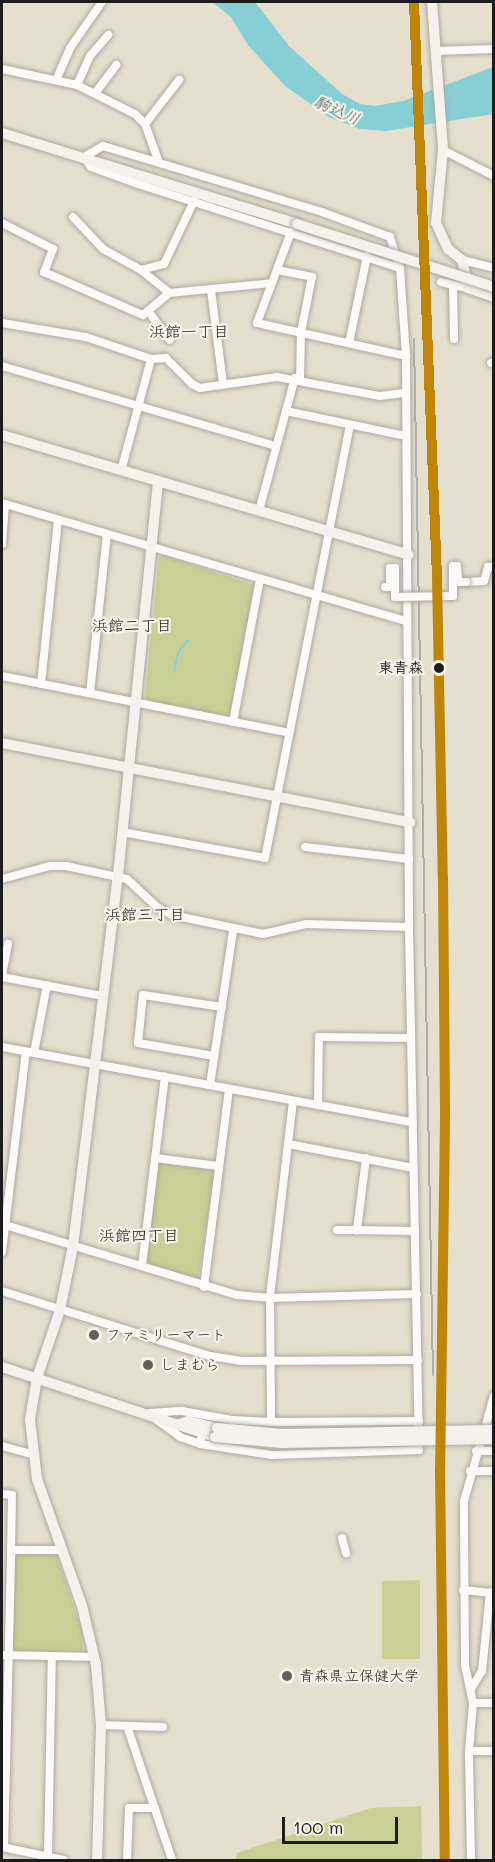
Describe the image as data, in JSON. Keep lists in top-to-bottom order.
{
  "districts": [
    "浜館一丁目",
    "浜館二丁目",
    "浜館三丁目",
    "浜館四丁目"
  ],
  "water": ["駒込川"],
  "places": [
    "東青森",
    "ファミリーマート",
    "しまむら",
    "青森県立保健大学"
  ],
  "scale_bar": "100 m"
}
